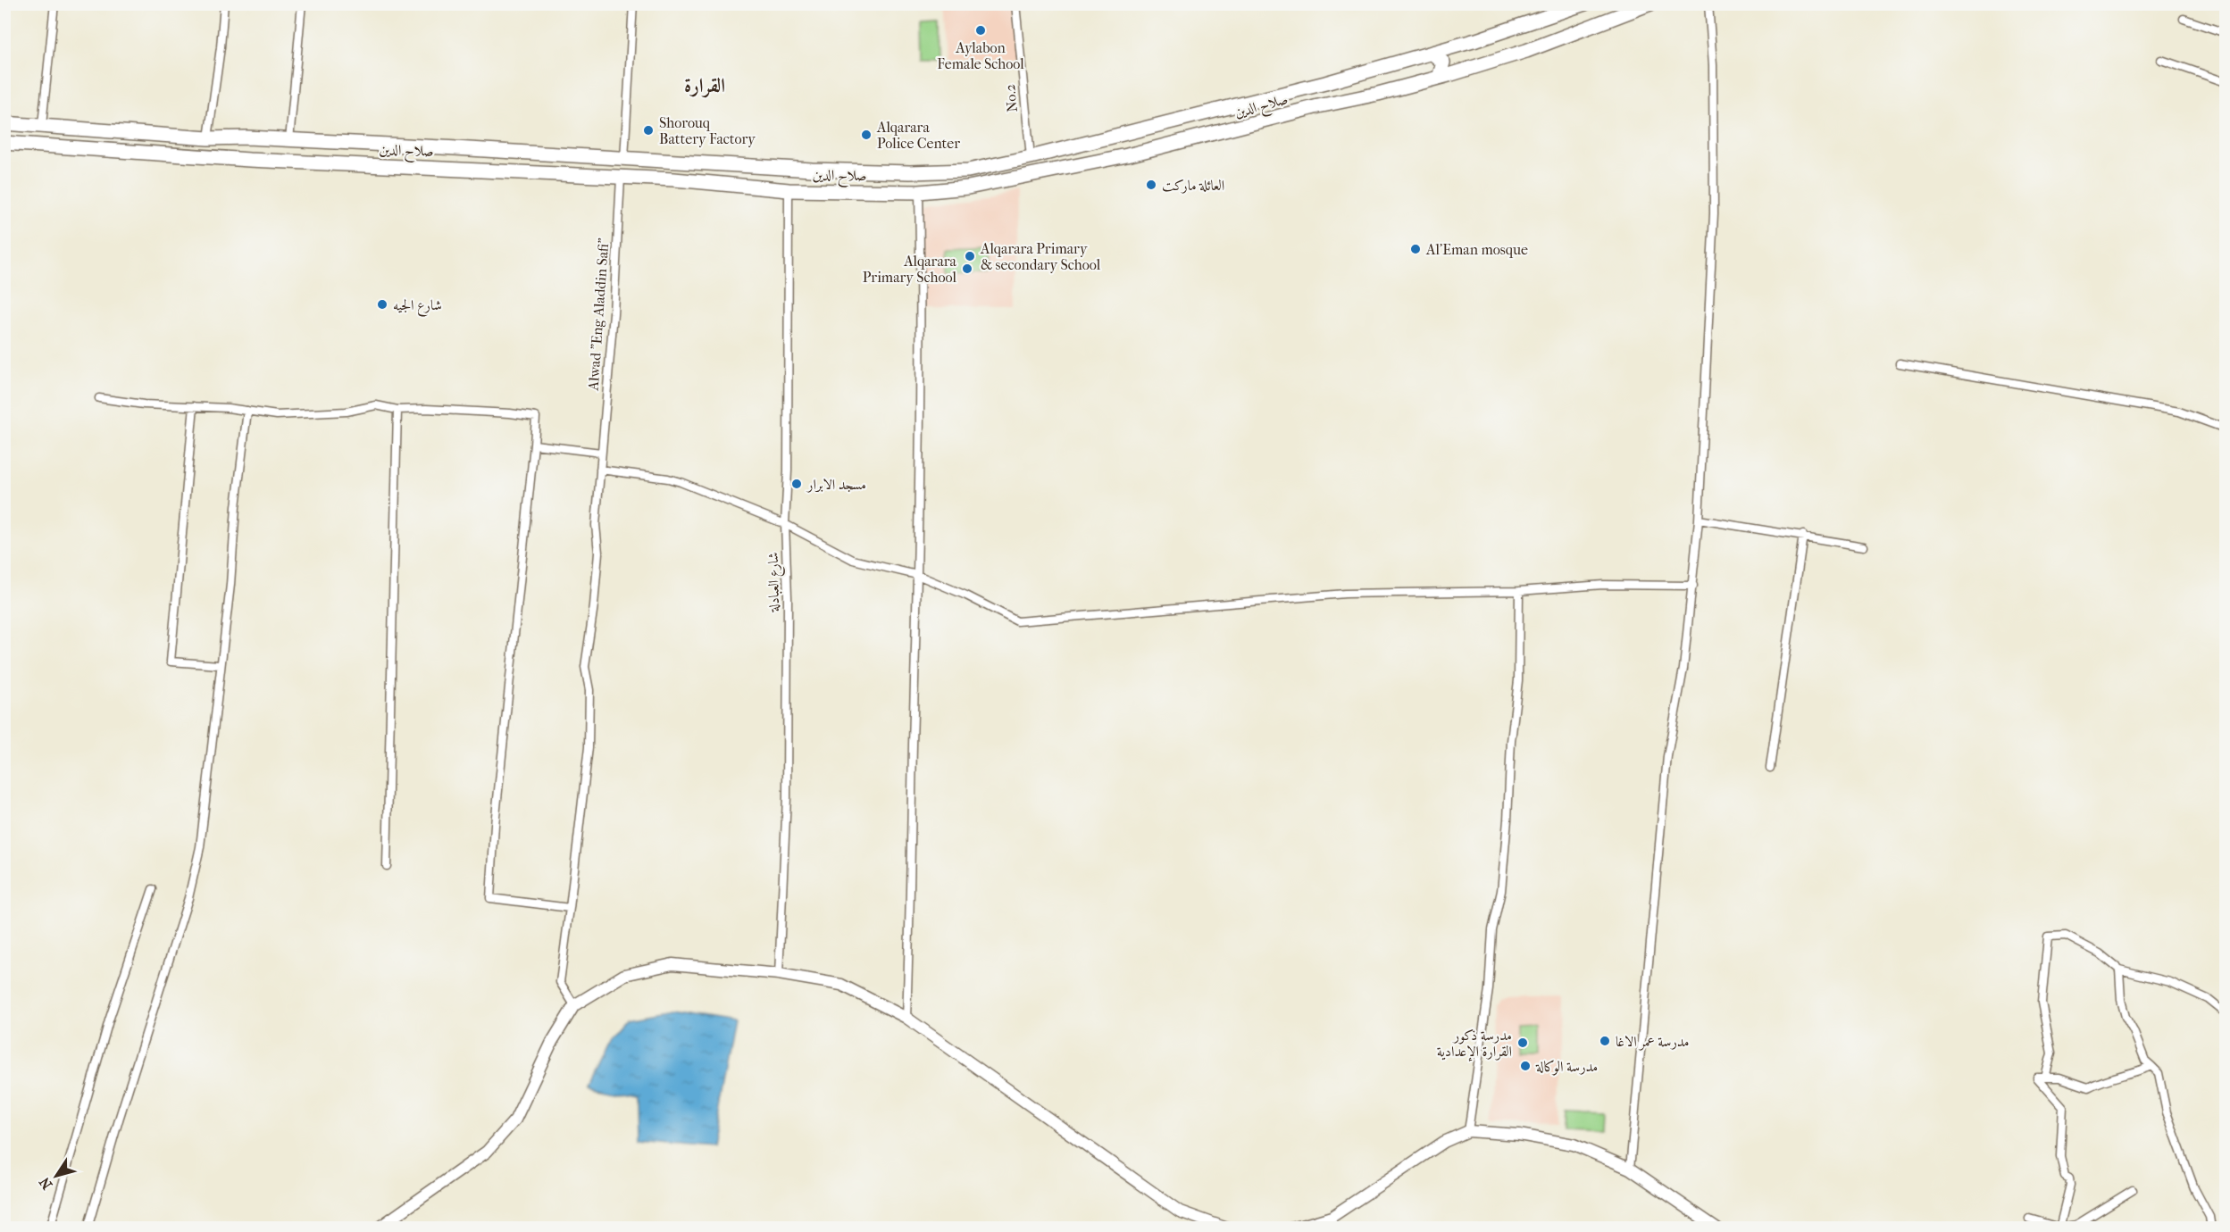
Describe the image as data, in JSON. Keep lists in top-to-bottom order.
{
  "streets": {
    "highway": ["صلاح الدين"],
    "street": ["No.2", "Alwad \"Eng Aladdin Safi\"", "شارع العبادلة"]
  },
  "crossings": [
    ["No.2", "صلاح الدين"],
    ["صلاح الدين", "Alwad \"Eng Aladdin Safi\""],
    ["صلاح الدين", "شارع العبادلة"]
  ],
  "districts": ["القرارة"],
  "places": [
    "Aylabon Female School",
    "Shorouq Battery Factory",
    "Alqarara Police Center",
    "العائلة ماركت",
    "Al'Eman mosque",
    "Alqarara Primary & secondary School",
    "Alqarara Primary School",
    "شارع الجيه",
    "مسجد الابرار",
    "مدرسة عمر الاغا",
    "مدرسة ذكور القرارة الإعدادية",
    "مدرسة الوكالة"
  ],
  "north": "bottom left"
}
